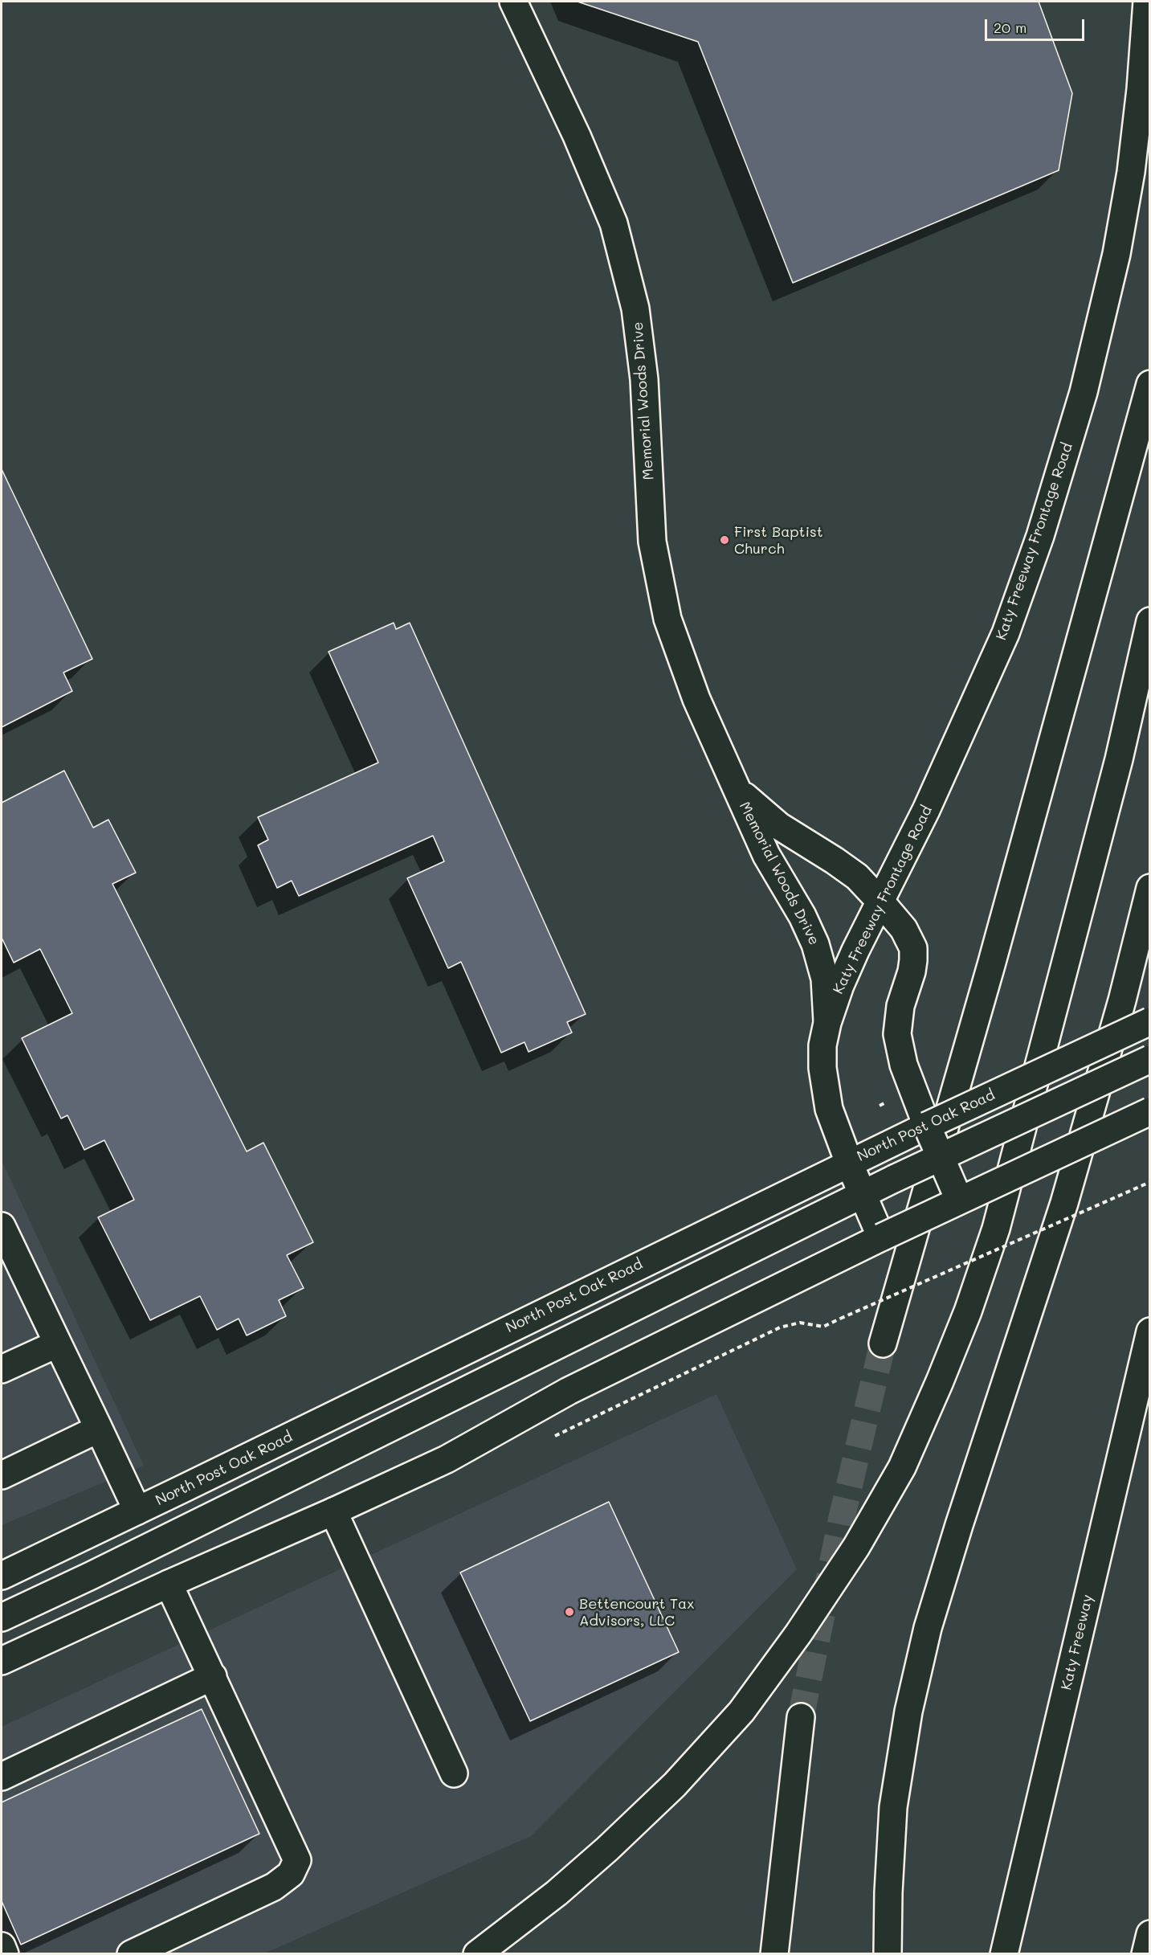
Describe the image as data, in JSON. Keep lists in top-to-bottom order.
{
  "streets": {
    "main road": [
      "Memorial Woods Drive",
      "Katy Freeway Frontage Road",
      "North Post Oak Road",
      "Katy Freeway"
    ]
  },
  "crossings": [
    ["Memorial Woods Drive", "Katy Freeway Frontage Road"],
    ["Memorial Woods Drive", "North Post Oak Road"],
    ["Katy Freeway Frontage Road", "North Post Oak Road"]
  ],
  "places": ["First Baptist Church", "Bettencourt Tax Advisors, LLC"],
  "scale_bar": "20 m"
}
